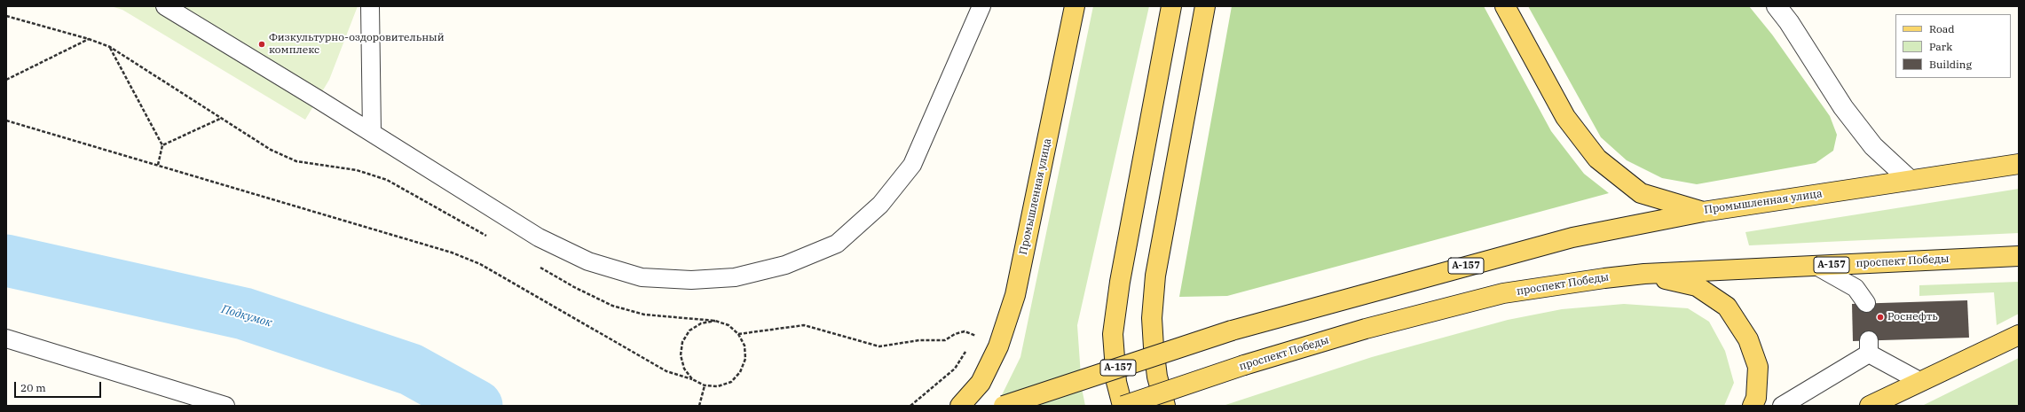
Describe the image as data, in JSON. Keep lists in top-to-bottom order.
{
  "streets": {
    "main road": ["Промышленная улица", "проспект Победы", "А-157"]
  },
  "crossings": [
    ["Промышленная улица", "А-157"]
  ],
  "water": ["Подкумок"],
  "places": ["Физкультурно-оздоровительный комплекс", "Роснефть"],
  "legend": ["Road", "Park", "Building"],
  "scale_bar": "20 m"
}
